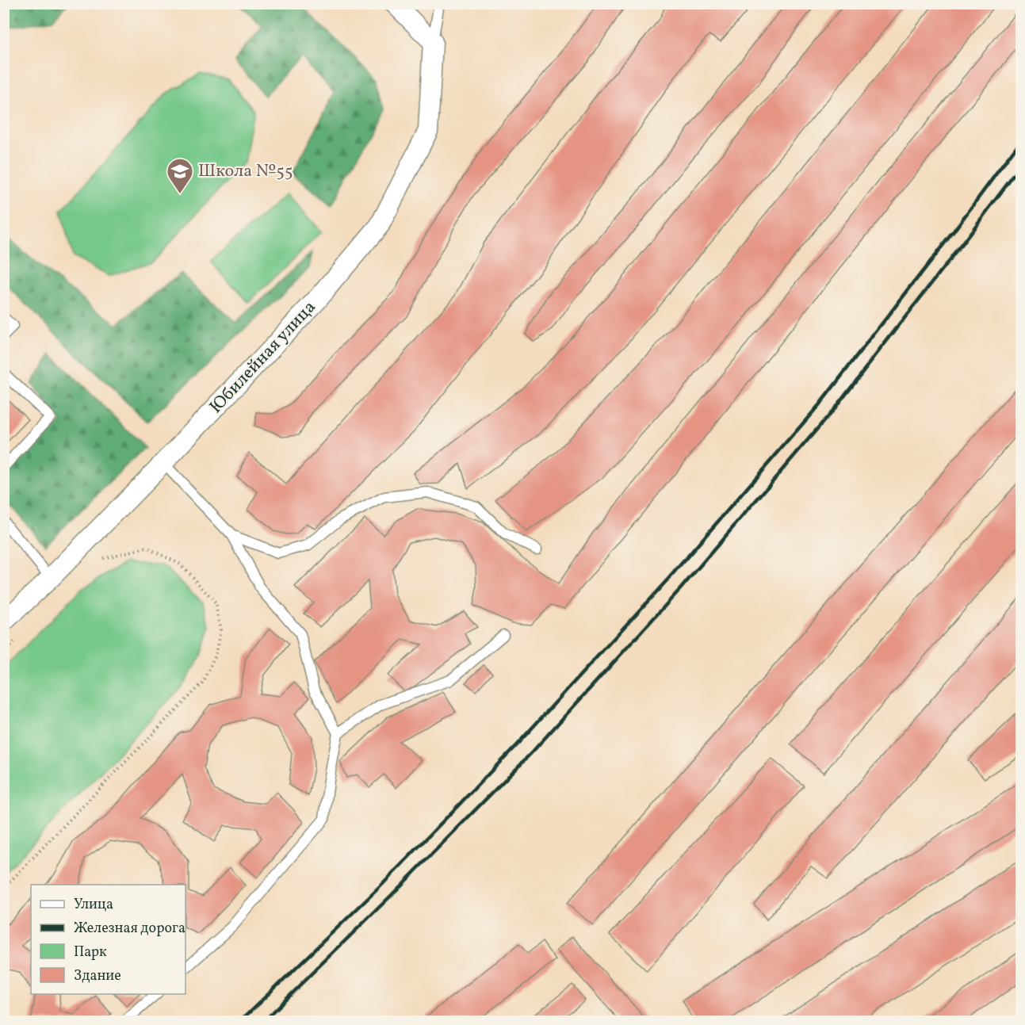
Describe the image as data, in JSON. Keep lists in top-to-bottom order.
{
  "streets": {
    "street": ["Юбилейная улица"]
  },
  "places": {
    "school or university": ["Школа №55"]
  },
  "legend": [
    "Улица",
    "Железная дорога",
    "Парк",
    "Здание"
  ]
}
